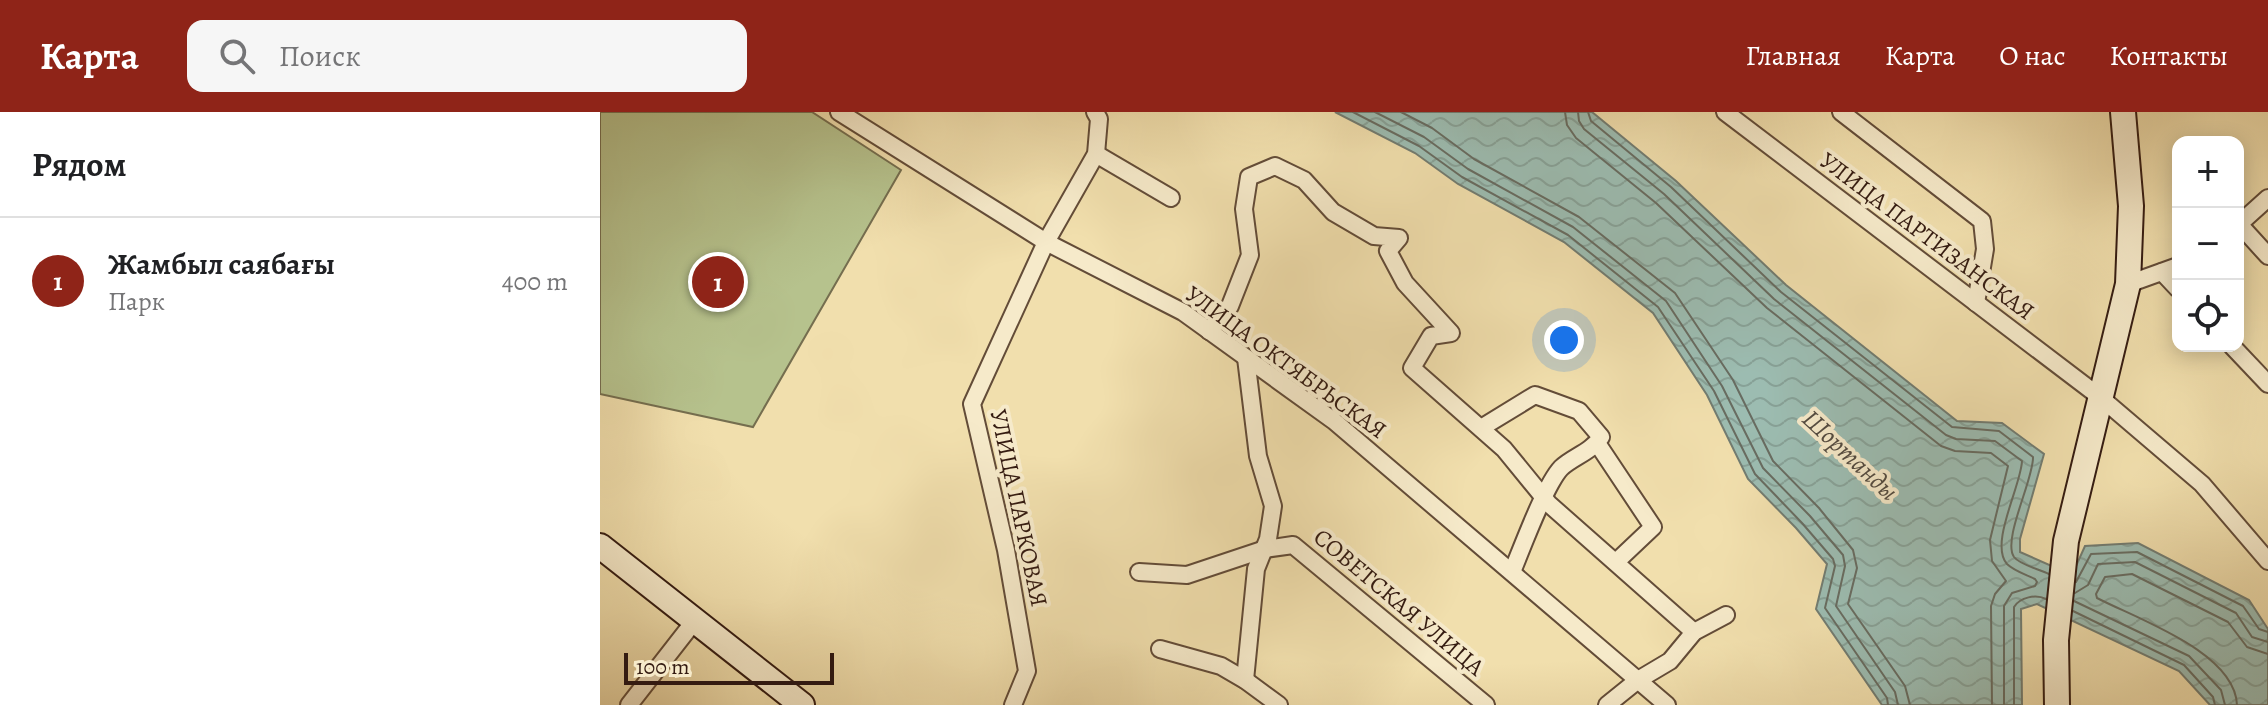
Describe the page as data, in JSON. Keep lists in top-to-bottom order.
{
  "streets": {
    "street": [
      "УЛИЦА ПАРТИЗАНСКАЯ",
      "УЛИЦА ОКТЯБРЬСКАЯ",
      "УЛИЦА ПАРКОВАЯ",
      "СОВЕТСКАЯ УЛИЦА"
    ]
  },
  "crossings": [
    ["УЛИЦА ОКТЯБРЬСКАЯ", "УЛИЦА ПАРКОВАЯ"]
  ],
  "water": ["Шортанды"],
  "scale_bar": "100 m",
  "page": {
    "header": "Карта",
    "search": "Поиск",
    "nav": [
      "Главная",
      "Карта",
      "О нас",
      "Контакты"
    ],
    "heading": "Рядом",
    "map_buttons": ["+", "−"],
    "list": [
      {
        "mark": "1",
        "name": "Жамбыл саябағы",
        "note": "Парк",
        "value": "400 m"
      }
    ],
    "pins": "1",
    "scale": "100 m"
  }
}
